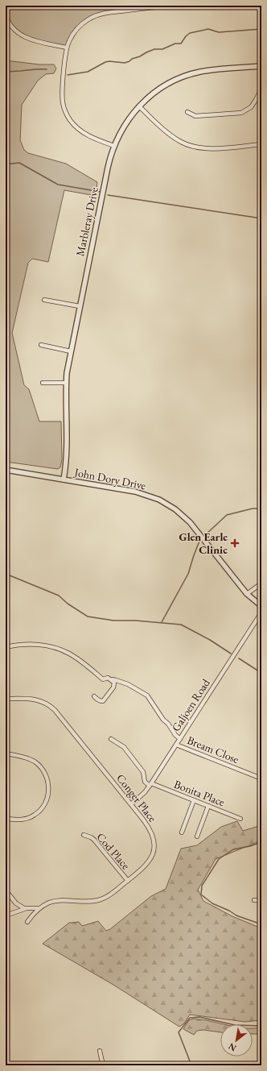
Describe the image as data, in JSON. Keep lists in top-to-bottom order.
{
  "streets": {
    "street": [
      "Marbleray Drive",
      "John Dory Drive",
      "Galjoen Road",
      "Bream Close",
      "Bonita Place",
      "Conger Place",
      "Cod Place"
    ]
  },
  "crossings": [
    ["Marbleray Drive", "John Dory Drive"],
    ["Galjoen Road", "Bream Close"],
    ["Galjoen Road", "Bonita Place"],
    ["Galjoen Road", "Conger Place"],
    ["Conger Place", "Cod Place"]
  ],
  "places": {
    "health": ["Glen Earle Clinic"]
  },
  "north": "bottom left"
}
